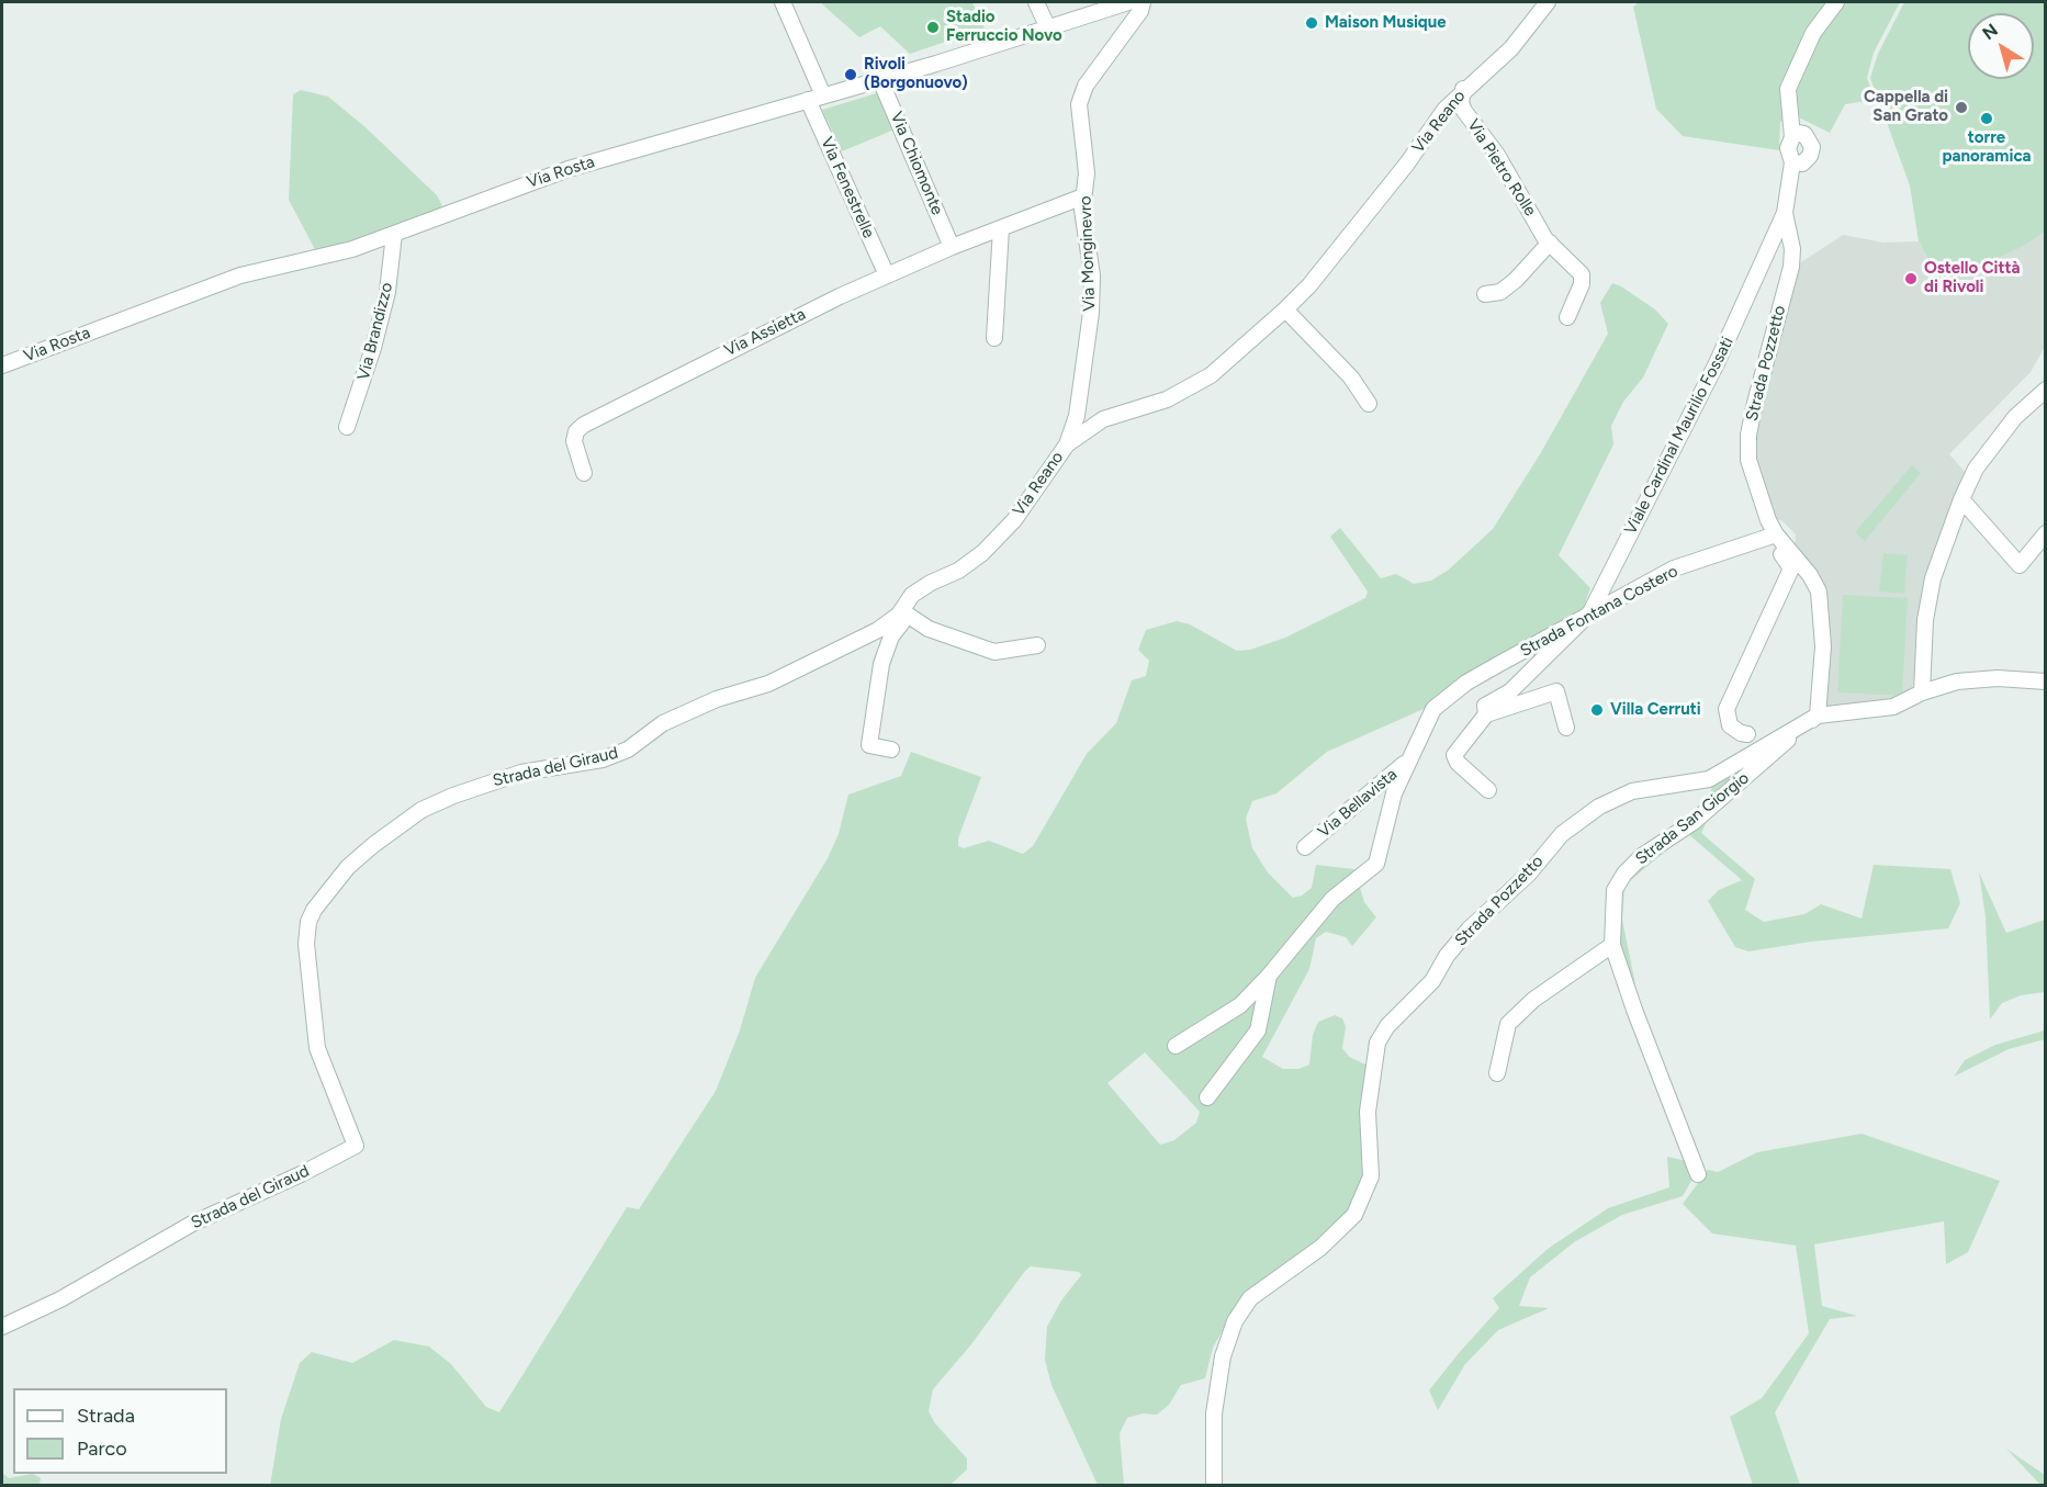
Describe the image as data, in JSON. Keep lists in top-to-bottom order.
{
  "streets": {
    "street": [
      "Via Reano",
      "Via Chiomonte",
      "Via Pietro Rolle",
      "Via Rosta",
      "Via Fenestrelle",
      "Via Monginevro",
      "Via Brandizzo",
      "Via Assietta",
      "Strada Pozzetto",
      "Viale Cardinal Maurilio Fossati",
      "Strada Fontana Costero",
      "Strada del Giraud",
      "Via Bellavista",
      "Strada San Giorgio"
    ]
  },
  "crossings": [
    ["Via Reano", "Via Pietro Rolle"],
    ["Via Reano", "Via Monginevro"],
    ["Via Reano", "Strada del Giraud"],
    ["Via Chiomonte", "Via Rosta"],
    ["Via Chiomonte", "Via Assietta"],
    ["Via Rosta", "Via Fenestrelle"],
    ["Via Rosta", "Via Brandizzo"],
    ["Via Fenestrelle", "Via Assietta"],
    ["Via Monginevro", "Via Assietta"],
    ["Strada Pozzetto", "Viale Cardinal Maurilio Fossati"],
    ["Strada Pozzetto", "Strada Fontana Costero"],
    ["Strada Pozzetto", "Strada San Giorgio"],
    ["Viale Cardinal Maurilio Fossati", "Strada Fontana Costero"],
    ["Strada Fontana Costero", "Via Bellavista"]
  ],
  "places": [
    "Maison Musique",
    "Stadio Ferruccio Novo",
    "Rivoli (Borgonuovo)",
    "Cappella di San Grato",
    "torre panoramica",
    "Ostello Città di Rivoli",
    "Villa Cerruti"
  ],
  "legend": ["Strada", "Parco"],
  "north": "top left"
}
